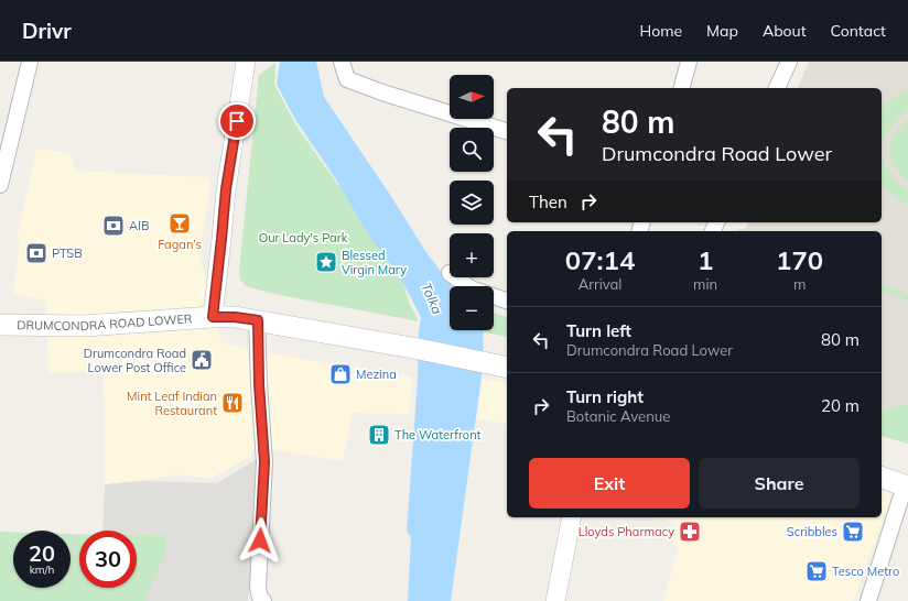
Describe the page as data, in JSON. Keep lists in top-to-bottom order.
{
  "streets": {
    "main road": ["DRUMCONDRA ROAD LOWER"]
  },
  "water": ["Tolka"],
  "parks": ["Our Lady's Park"],
  "places": {
    "bar": ["Fagan’s"],
    "bank": ["AIB", "PTSB"],
    "place": ["Blessed Virgin Mary"],
    "public building": ["Drumcondra Road Lower Post Office"],
    "shop": ["Mezina"],
    "restaurant": ["Mint Leaf Indian Restaurant"],
    "building": ["The Waterfront"],
    "pharmacy": ["Lloyds Pharmacy"],
    "supermarket": ["Scribbles", "Tesco Metro"]
  },
  "north": "right",
  "page": {
    "header": "Drivr",
    "nav": [
      "Home",
      "Map",
      "About",
      "Contact"
    ],
    "map_buttons": ["+", "−"],
    "turn": ["80 m", "Drumcondra Road Lower"],
    "then": "Then",
    "eta": [
      "07:14",
      "Arrival",
      "1",
      "min",
      "170",
      "m"
    ],
    "list": [
      {
        "name": "Turn left",
        "note": "Drumcondra Road Lower",
        "value": "80 m"
      },
      {
        "name": "Turn right",
        "note": "Botanic Avenue",
        "value": "20 m"
      }
    ],
    "buttons": ["Exit", "Share"],
    "speed": "20 km/h",
    "limit": "30"
  }
}
